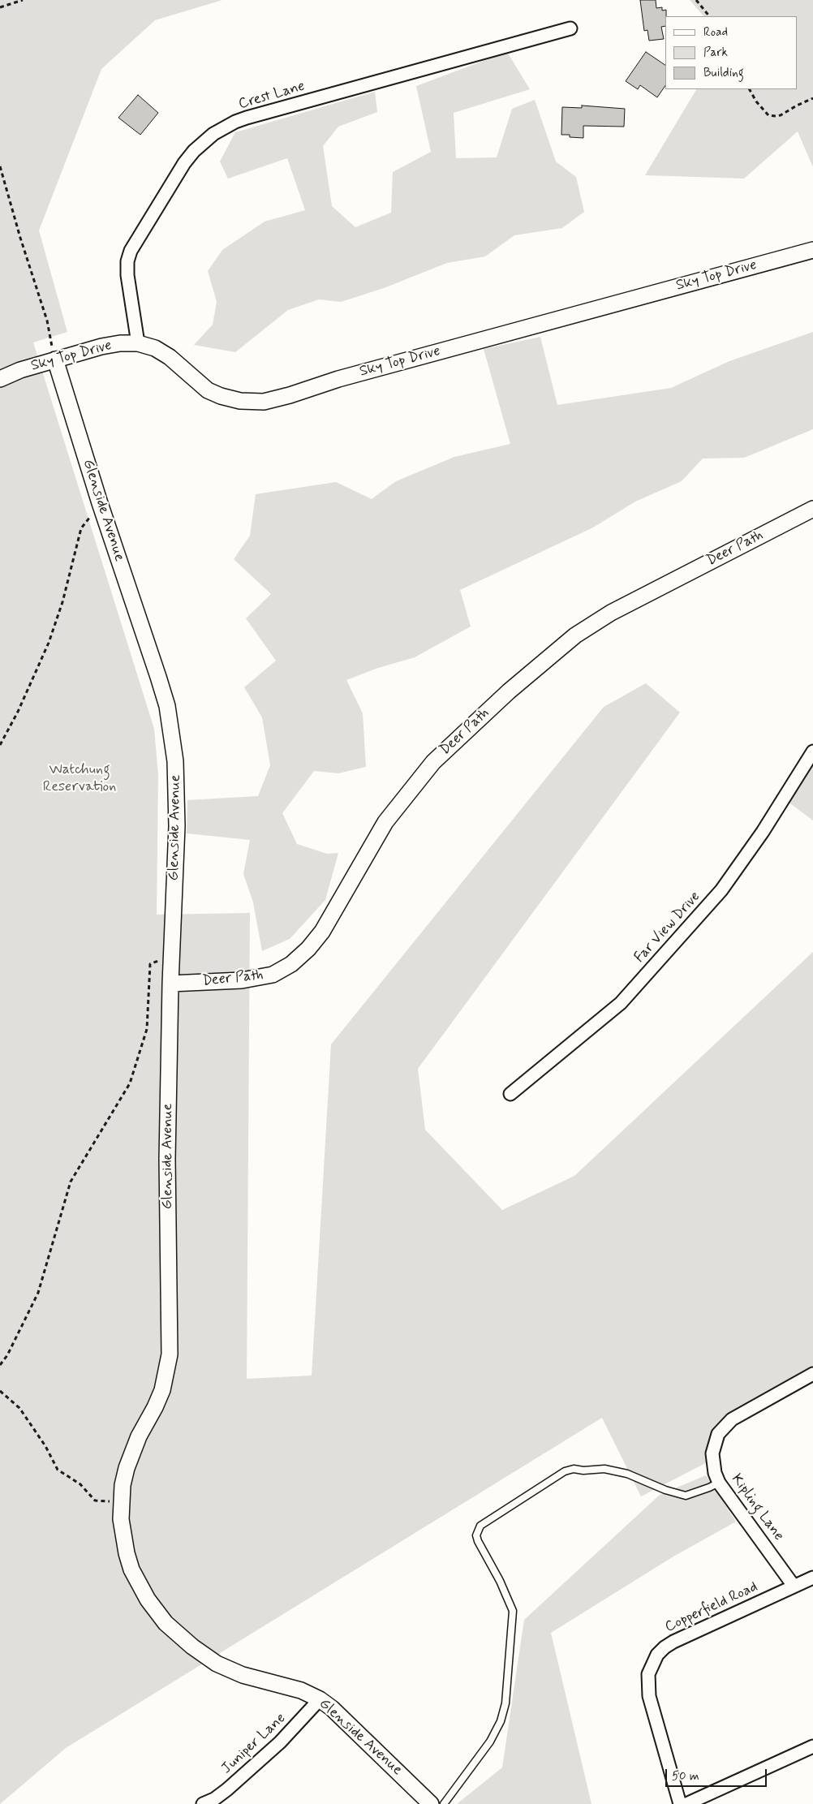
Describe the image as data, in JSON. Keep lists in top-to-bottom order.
{
  "streets": {
    "street": [
      "Crest Lane",
      "Sky Top Drive",
      "Glenside Avenue",
      "Deer Path",
      "Far View Drive",
      "Kipling Lane",
      "Copperfield Road",
      "Juniper Lane"
    ]
  },
  "crossings": [
    ["Crest Lane", "Sky Top Drive"],
    ["Sky Top Drive", "Glenside Avenue"],
    ["Glenside Avenue", "Deer Path"],
    ["Glenside Avenue", "Juniper Lane"],
    ["Kipling Lane", "Copperfield Road"]
  ],
  "parks": ["Watchung Reservation"],
  "legend": ["Road", "Park", "Building"],
  "scale_bar": "50 m"
}
